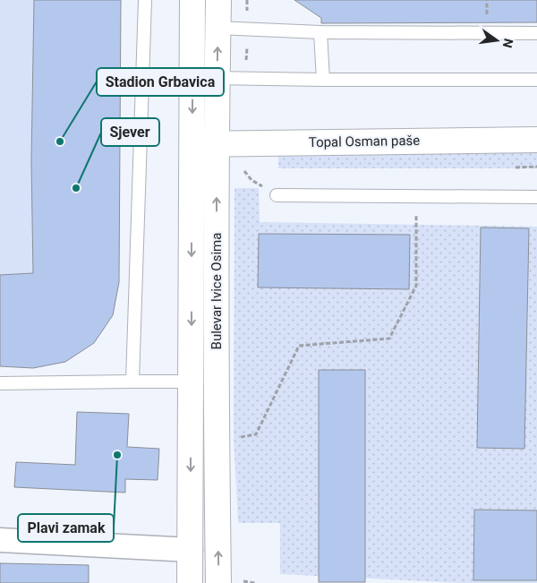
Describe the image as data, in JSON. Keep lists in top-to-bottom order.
{
  "streets": {
    "main road": ["Topal Osman paše", "Bulevar Ivice Osima"]
  },
  "crossings": [
    ["Topal Osman paše", "Bulevar Ivice Osima"]
  ],
  "places": ["Stadion Grbavica", "Sjever", "Plavi zamak"],
  "north": "right"
}
